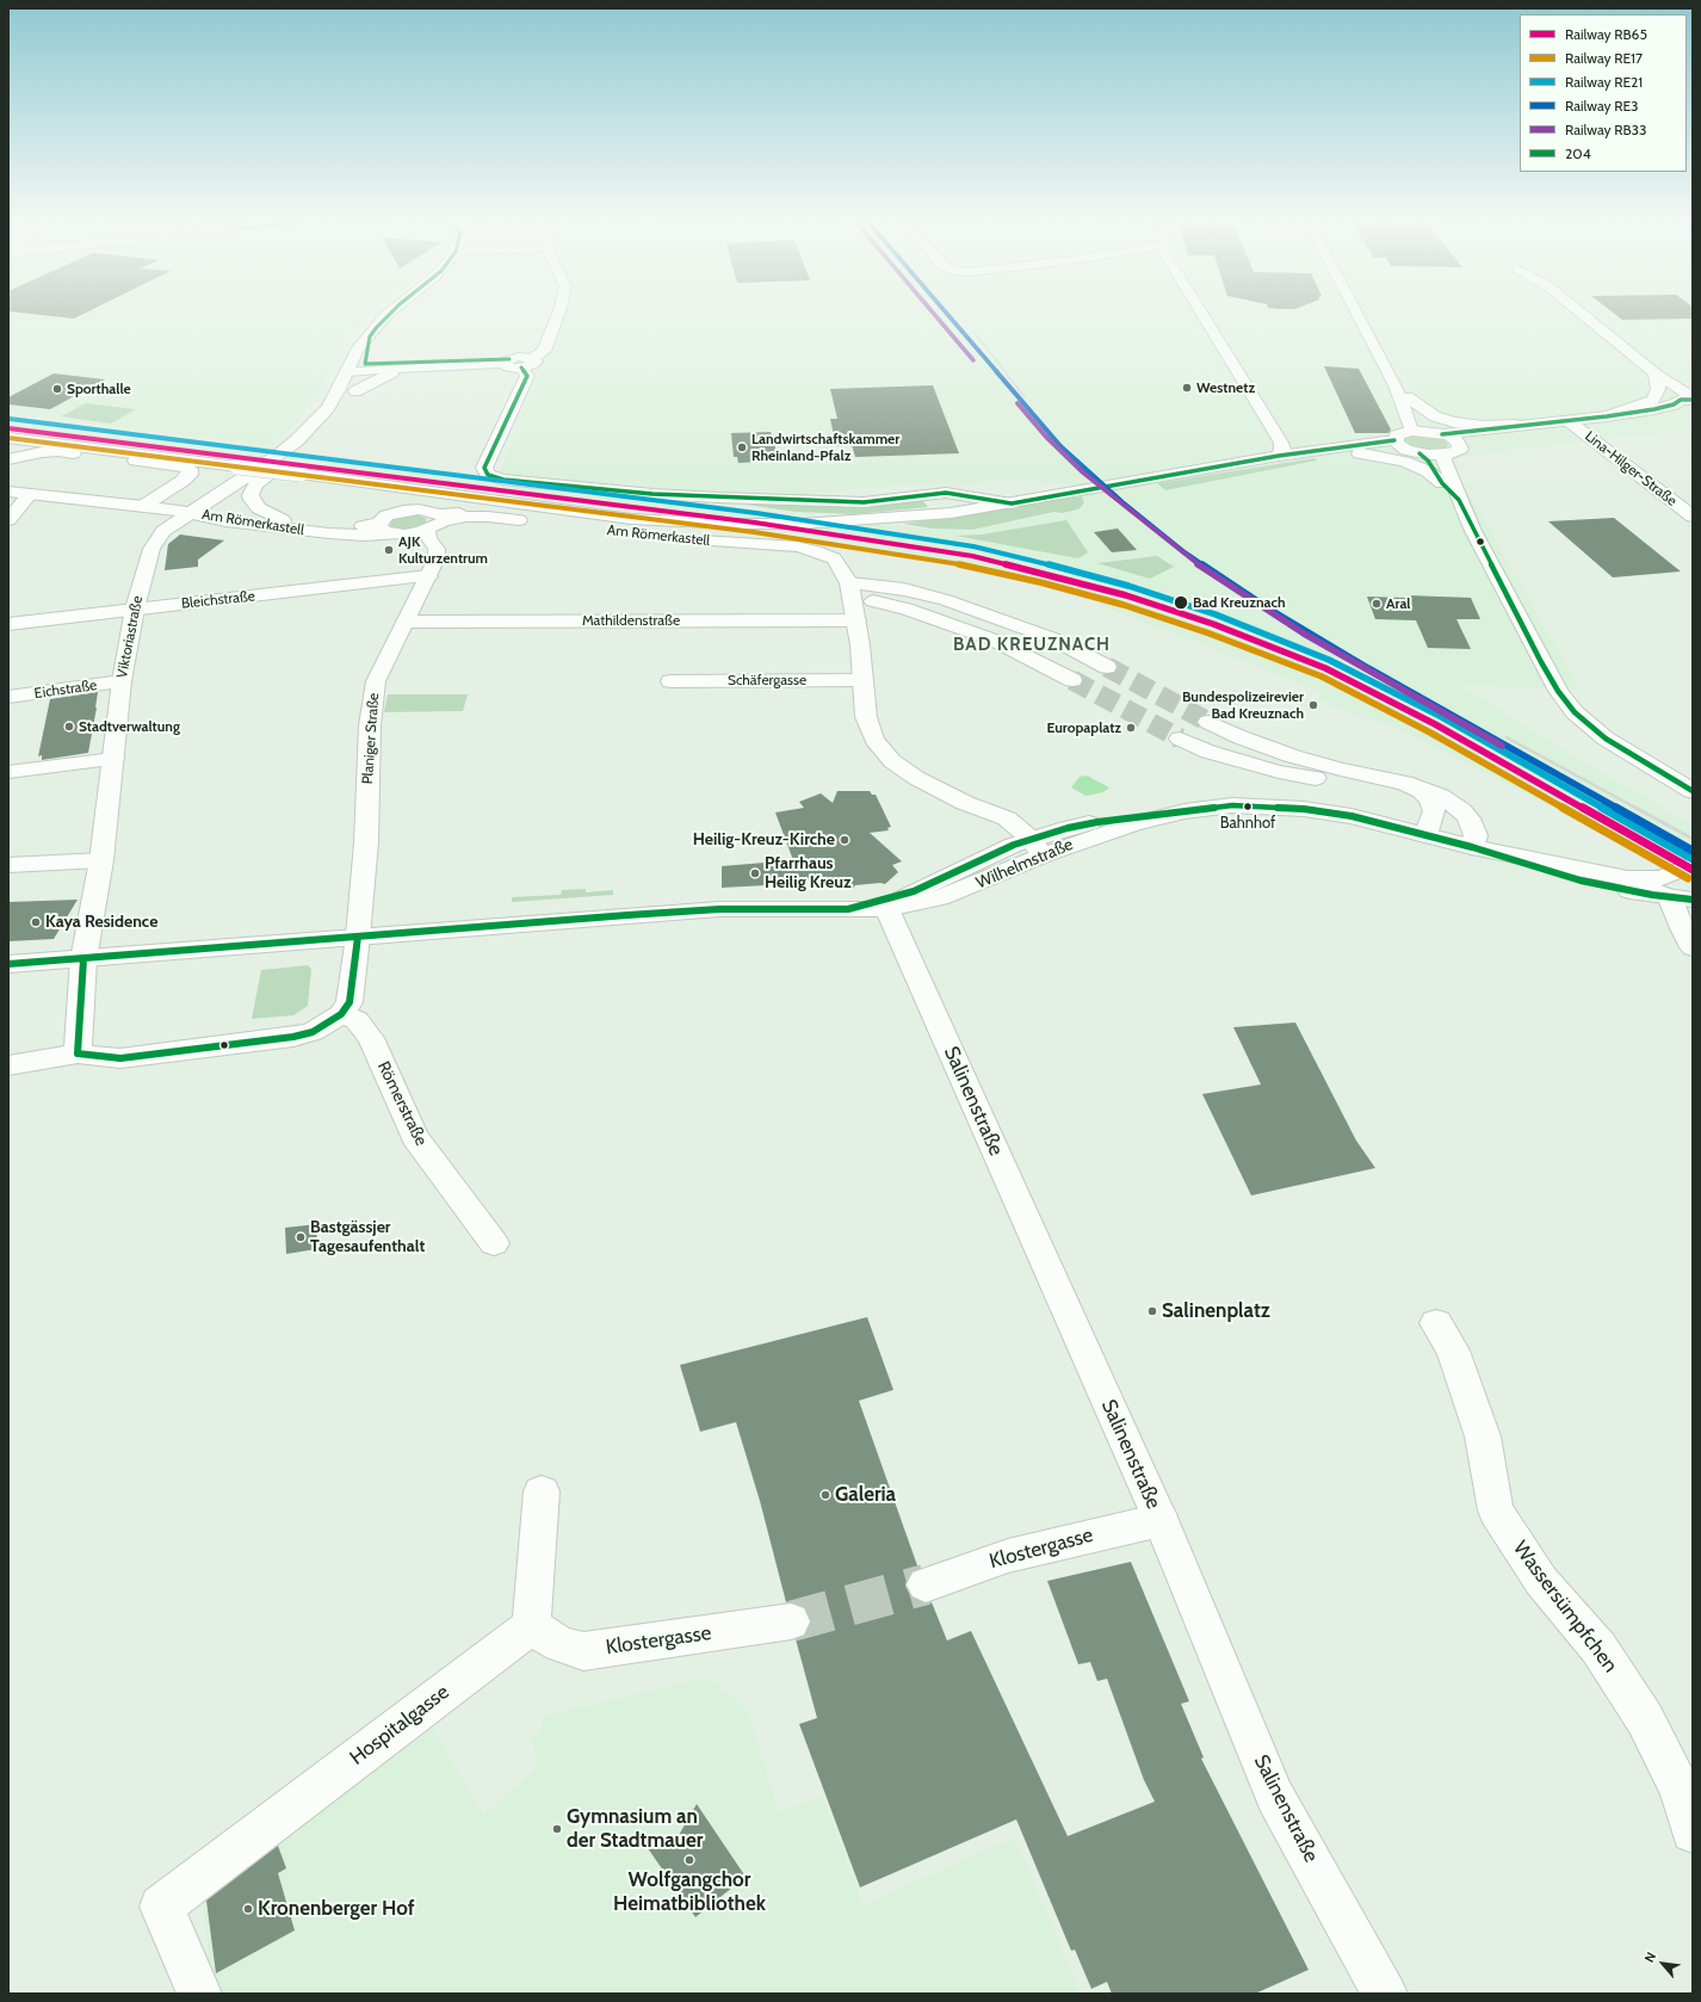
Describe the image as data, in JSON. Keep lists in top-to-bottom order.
{
  "streets": {
    "street": [
      "Lina-Hilger-Straße",
      "Am Römerkastell",
      "Bleichstraße",
      "Mathildenstraße",
      "Viktoriastraße",
      "Schäfergasse",
      "Eichstraße",
      "Planiger Straße",
      "Wilhelmstraße",
      "Salinenstraße",
      "Römerstraße",
      "Klostergasse",
      "Wassersümpfchen",
      "Hospitalgasse"
    ]
  },
  "crossings": [
    ["Am Römerkastell", "Viktoriastraße"],
    ["Am Römerkastell", "Planiger Straße"],
    ["Bleichstraße", "Viktoriastraße"],
    ["Bleichstraße", "Planiger Straße"],
    ["Mathildenstraße", "Planiger Straße"],
    ["Viktoriastraße", "Eichstraße"],
    ["Viktoriastraße", "Wilhelmstraße"],
    ["Planiger Straße", "Wilhelmstraße"],
    ["Planiger Straße", "Römerstraße"],
    ["Wilhelmstraße", "Salinenstraße"],
    ["Salinenstraße", "Klostergasse"],
    ["Klostergasse", "Hospitalgasse"]
  ],
  "districts": ["BAD KREUZNACH"],
  "places": [
    "Westnetz",
    "Sporthalle",
    "Landwirtschaftskammer Rheinland-Pfalz",
    "AJK Kulturzentrum",
    "Bad Kreuznach",
    "Aral",
    "Bundespolizeirevier Bad Kreuznach",
    "Stadtverwaltung",
    "Europaplatz",
    "Bahnhof",
    "Heilig-Kreuz-Kirche",
    "Pfarrhaus Heilig Kreuz",
    "Kaya Residence",
    "Bastgässjer Tagesaufenthalt",
    "Salinenplatz",
    "Galeria",
    "Gymnasium an der Stadtmauer",
    "Wolfgangchor Heimatbibliothek",
    "Kronenberger Hof"
  ],
  "lines": [
    "rail line RE3",
    "rail line RB33",
    "transit line 204",
    "rail line RE21",
    "rail line RB65",
    "rail line RE17"
  ],
  "legend": [
    "Railway RB65",
    "Railway RE17",
    "Railway RE21",
    "Railway RE3",
    "Railway RB33",
    "204"
  ],
  "north": "top left"
}
